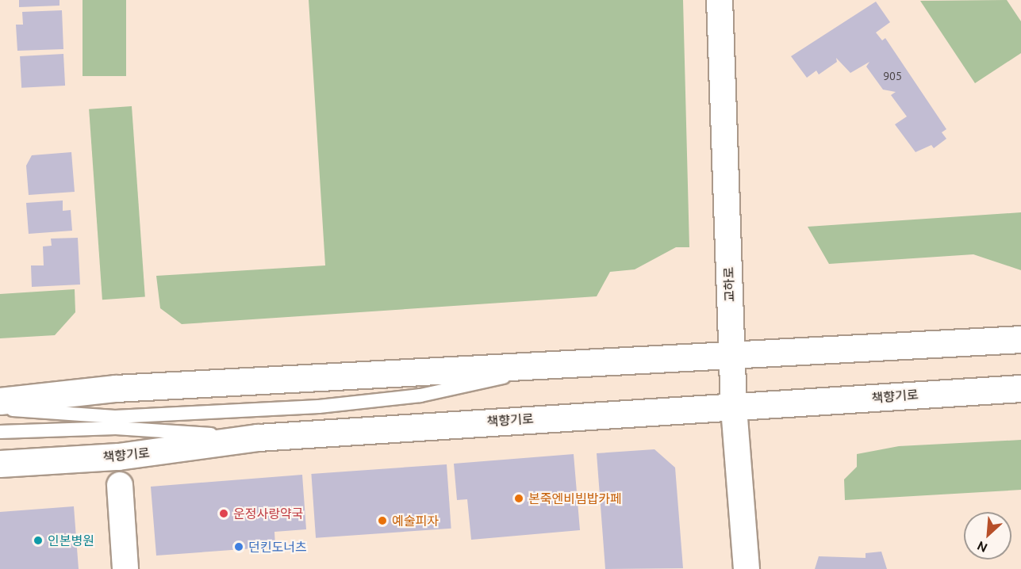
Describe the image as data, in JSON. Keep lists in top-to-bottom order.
{
  "streets": {
    "main road": ["책향기로"],
    "street": ["교하로"]
  },
  "crossings": [
    ["교하로", "책향기로"]
  ],
  "places": [
    "본죽엔비빔밥카페",
    "운정사랑약국",
    "예술피자",
    "인본병원",
    "던킨도너츠"
  ],
  "house_numbers": ["905"],
  "north": "bottom left"
}
